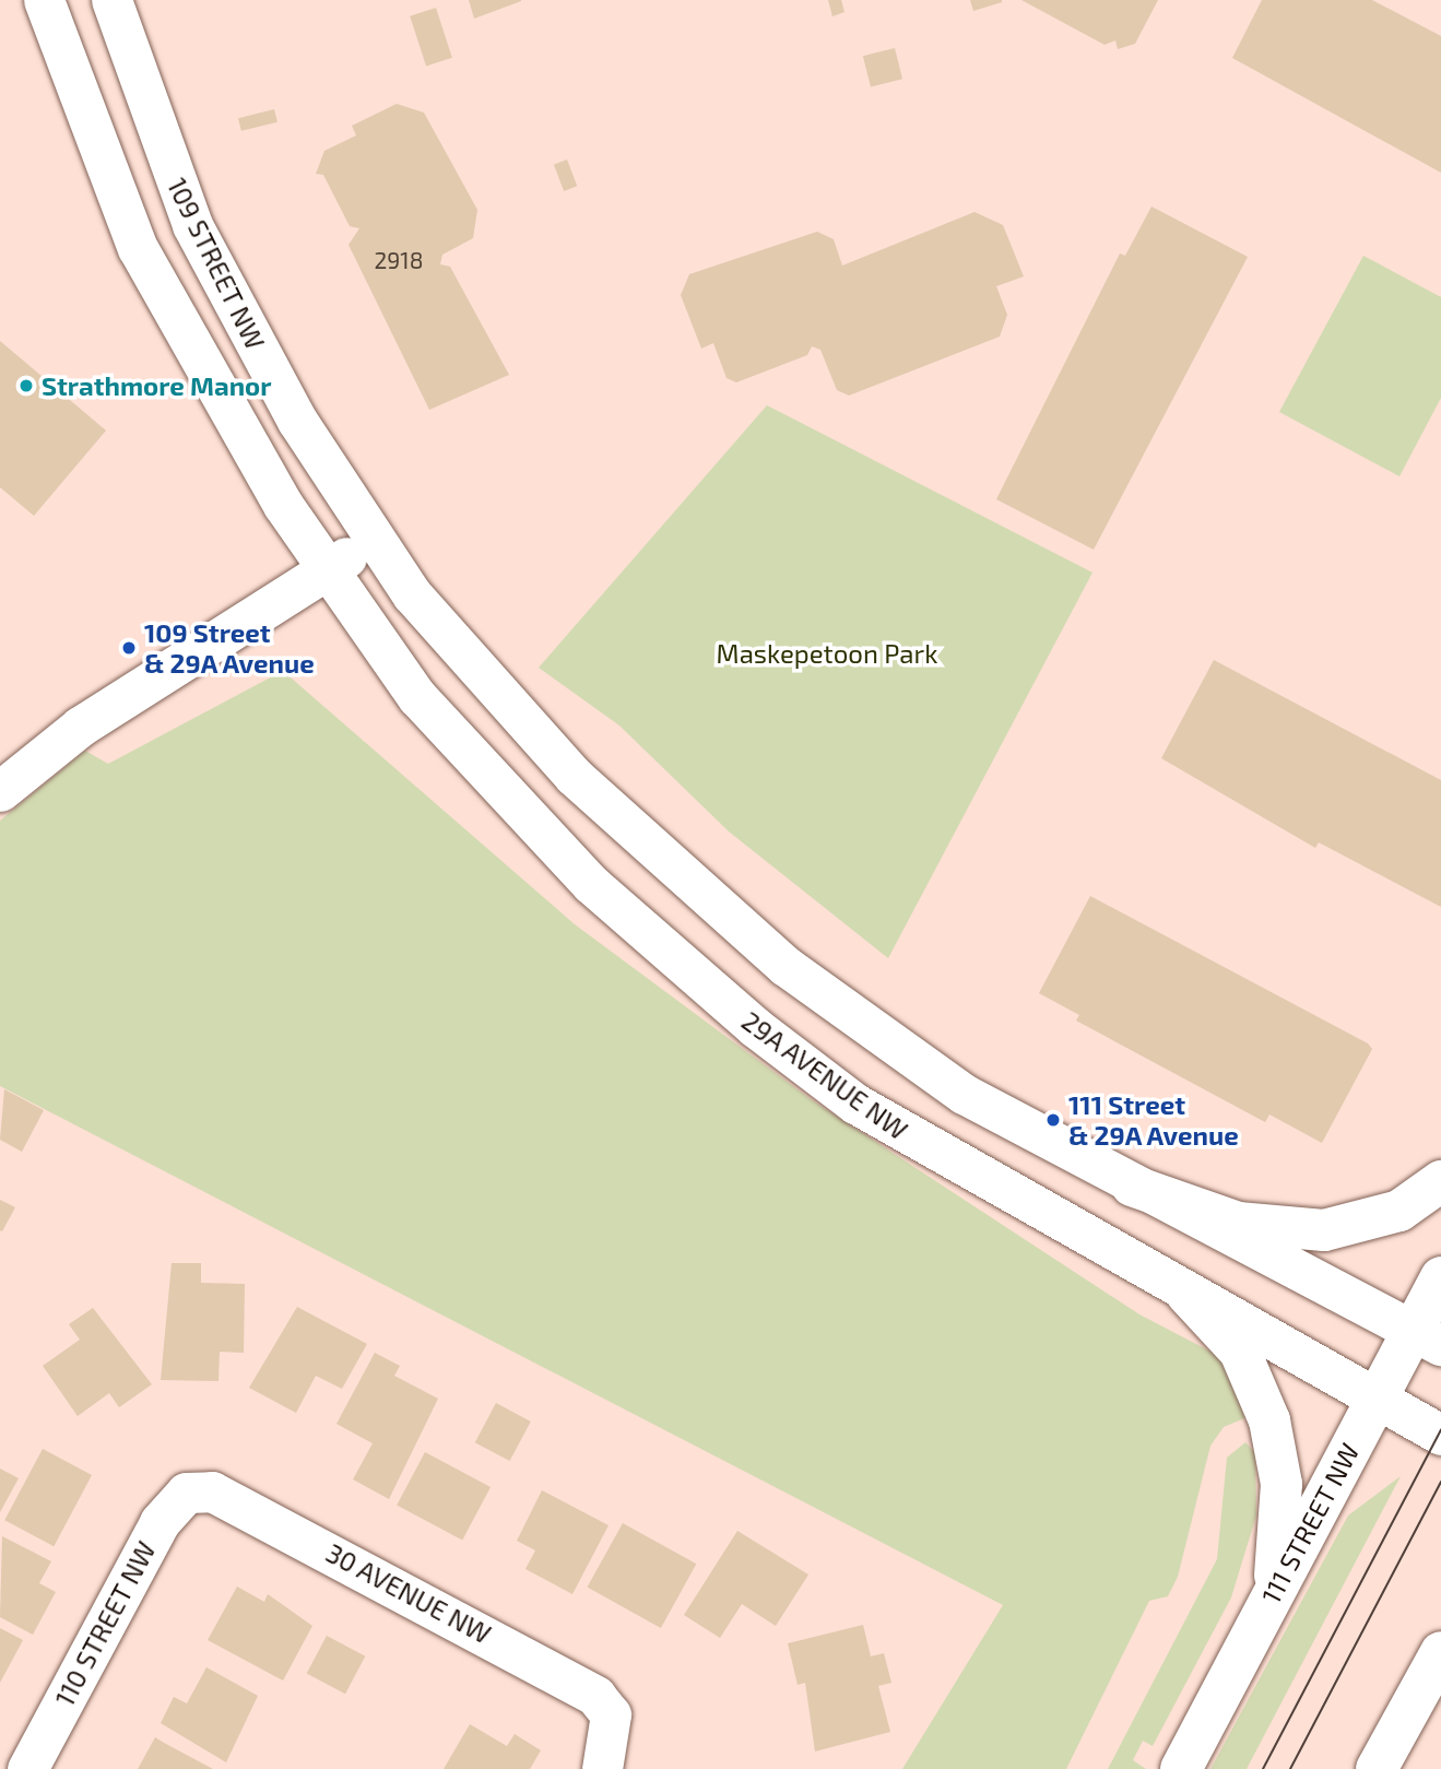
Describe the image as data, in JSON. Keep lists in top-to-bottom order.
{
  "streets": {
    "main road": ["111 STREET NW"],
    "street": [
      "109 STREET NW",
      "29A AVENUE NW",
      "30 AVENUE NW",
      "110 STREET NW"
    ]
  },
  "crossings": [
    ["29A AVENUE NW", "111 STREET NW"],
    ["30 AVENUE NW", "110 STREET NW"]
  ],
  "parks": ["Maskepetoon Park"],
  "places": ["Strathmore Manor", "109 Street & 29A Avenue", "111 Street & 29A Avenue"],
  "house_numbers": ["2918"]
}
